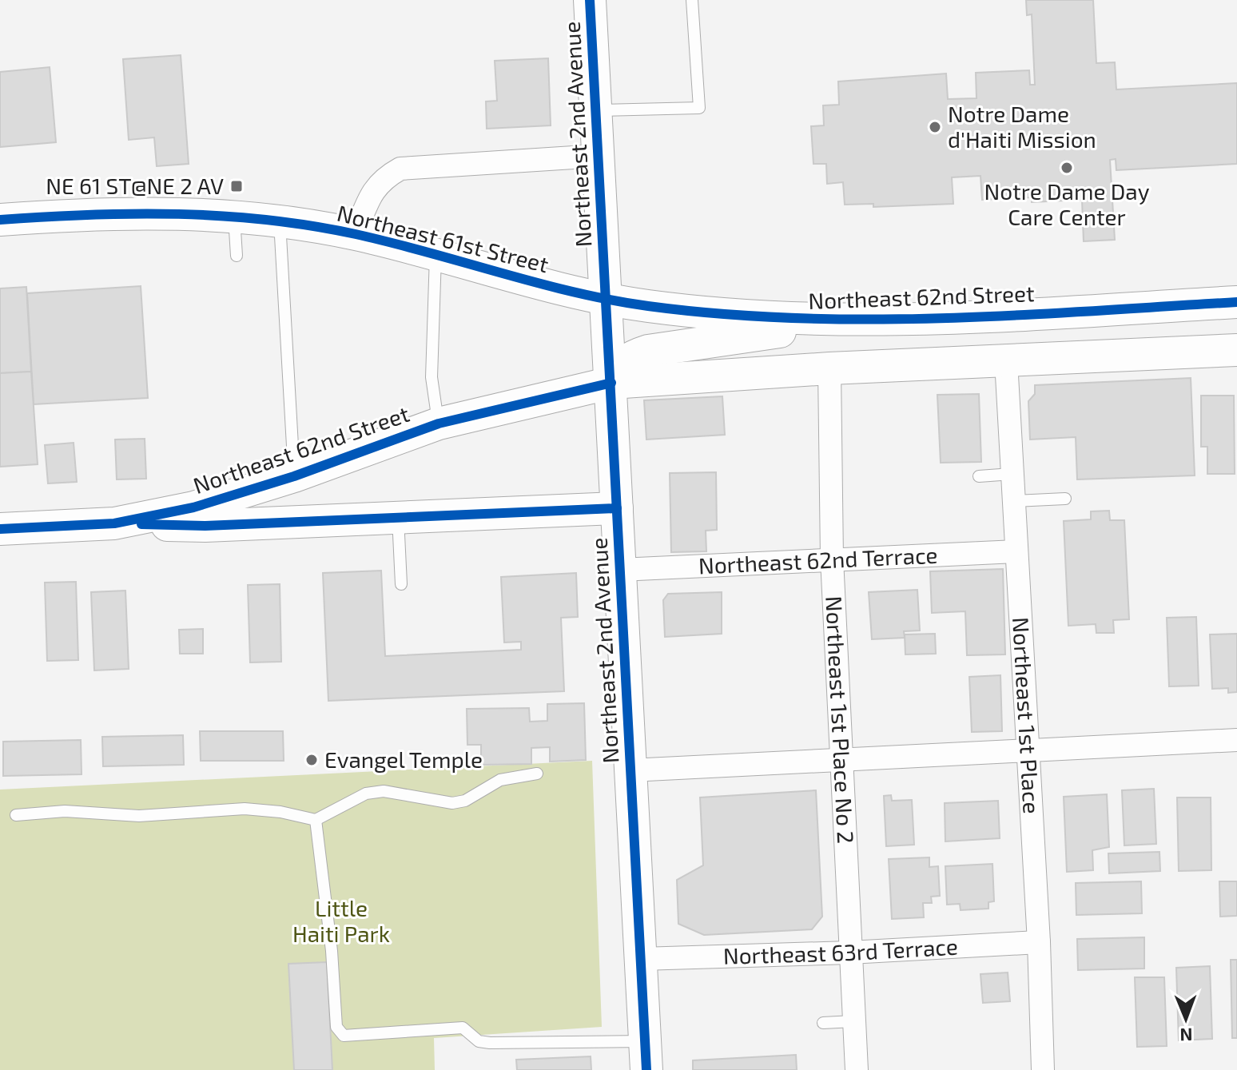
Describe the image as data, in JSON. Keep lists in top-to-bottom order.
{
  "streets": {
    "main road": ["Northeast 2nd Avenue", "Northeast 61st Street", "Northeast 62nd Street"],
    "street": [
      "Northeast 62nd Terrace",
      "Northeast 1st Place",
      "Northeast 1st Place No 2",
      "Northeast 63rd Terrace"
    ]
  },
  "crossings": [
    ["Northeast 2nd Avenue", "Northeast 61st Street"],
    ["Northeast 2nd Avenue", "Northeast 62nd Street"],
    ["Northeast 2nd Avenue", "Northeast 62nd Terrace"],
    ["Northeast 2nd Avenue", "Northeast 63rd Terrace"],
    ["Northeast 61st Street", "Northeast 62nd Street"],
    ["Northeast 62nd Street", "Northeast 1st Place"],
    ["Northeast 62nd Street", "Northeast 1st Place No 2"],
    ["Northeast 62nd Terrace", "Northeast 1st Place"],
    ["Northeast 62nd Terrace", "Northeast 1st Place No 2"],
    ["Northeast 1st Place", "Northeast 63rd Terrace"],
    ["Northeast 1st Place No 2", "Northeast 63rd Terrace"]
  ],
  "parks": ["Little Haiti Park"],
  "places": {
    "other": ["Notre Dame d'Haiti Mission", "Notre Dame Day Care Center", "Evangel Temple"],
    "transit": ["NE 61 ST@NE 2 AV"]
  },
  "north": "bottom"
}
